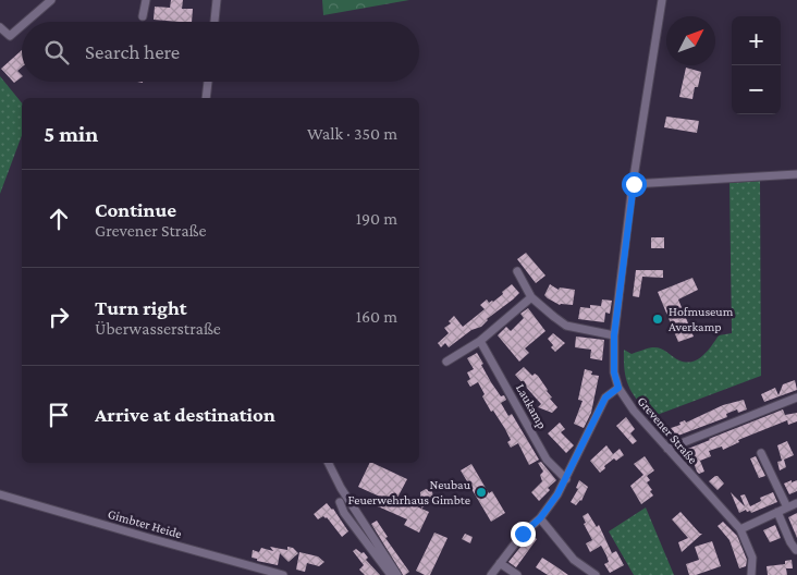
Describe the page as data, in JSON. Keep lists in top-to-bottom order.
{
  "streets": {
    "street": ["Laukamp", "Grevener Straße", "Gimbter Heide"]
  },
  "places": ["Hofmuseum Averkamp", "Neubau Feuerwehrhaus Gimbte"],
  "north": "top right",
  "page": {
    "map_buttons": ["+", "−"],
    "search": "Search here",
    "heading": ["5 min", "Walk · 350 m"],
    "list": [
      ["Continue", "Grevener Straße", "190 m"],
      ["Turn right", "Überwasserstraße", "160 m"],
      "Arrive at destination"
    ]
  }
}
